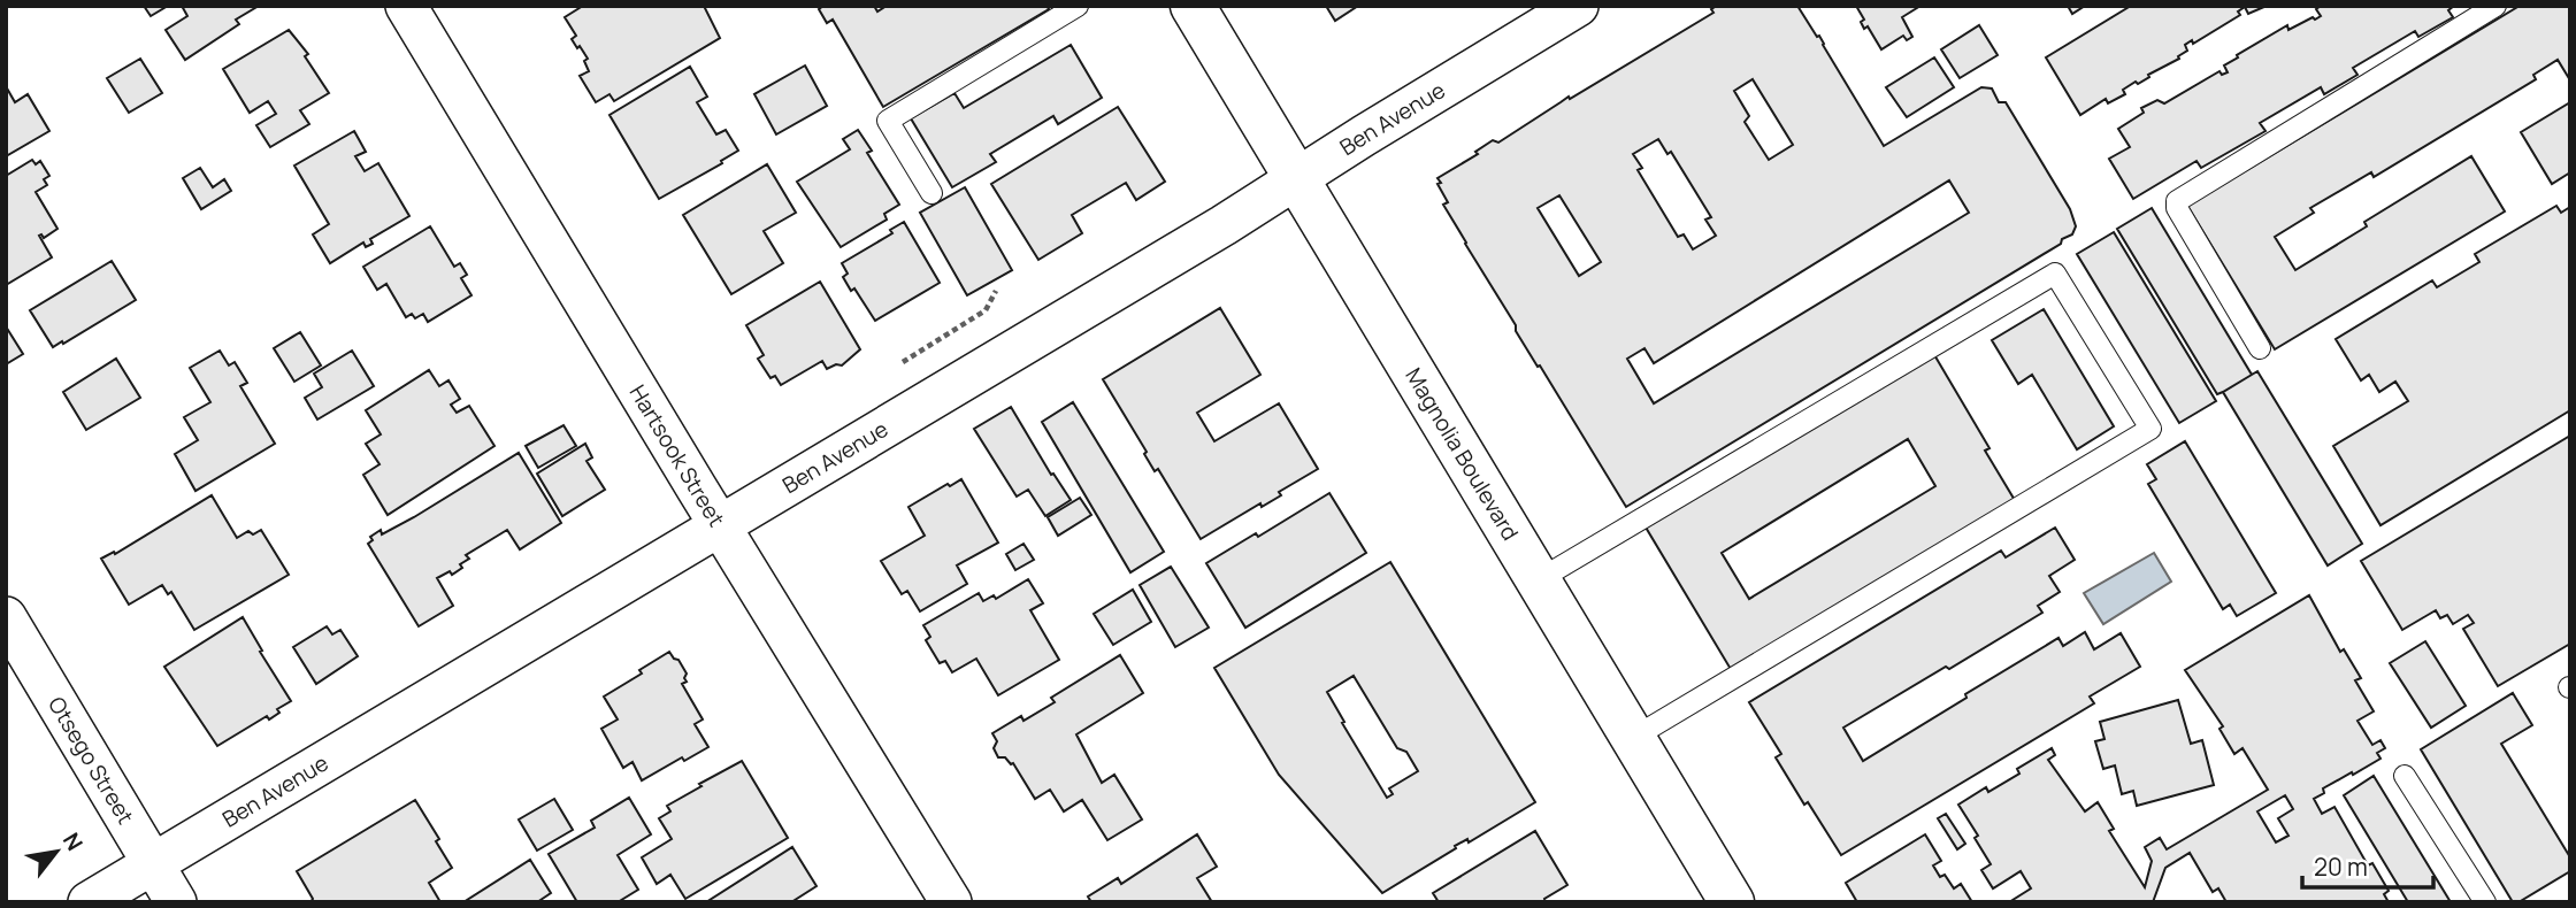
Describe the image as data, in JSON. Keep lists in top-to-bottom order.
{
  "streets": {
    "main road": ["Magnolia Boulevard"],
    "street": ["Ben Avenue", "Hartsook Street", "Otsego Street"]
  },
  "crossings": [
    ["Ben Avenue", "Magnolia Boulevard"],
    ["Ben Avenue", "Hartsook Street"],
    ["Ben Avenue", "Otsego Street"]
  ],
  "scale_bar": "20 m",
  "north": "top right"
}
